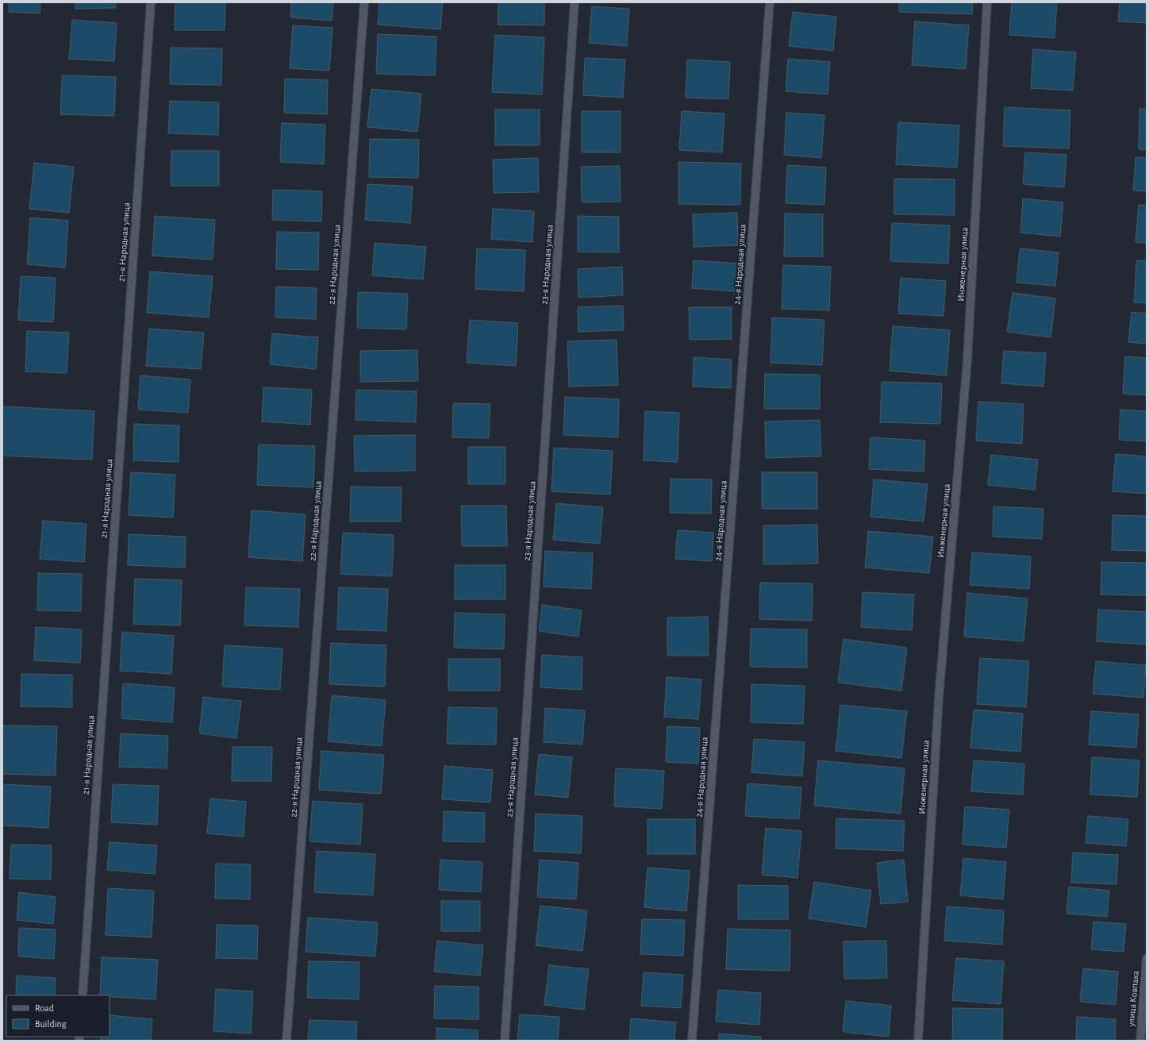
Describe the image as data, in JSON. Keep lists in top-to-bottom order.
{
  "streets": {
    "street": [
      "21-я Народная улица",
      "22-я Народная улица",
      "23-я Народная улица",
      "24-я Народная улица",
      "Инженерная улица",
      "улица Ковпака"
    ]
  },
  "legend": ["Road", "Building"]
}
